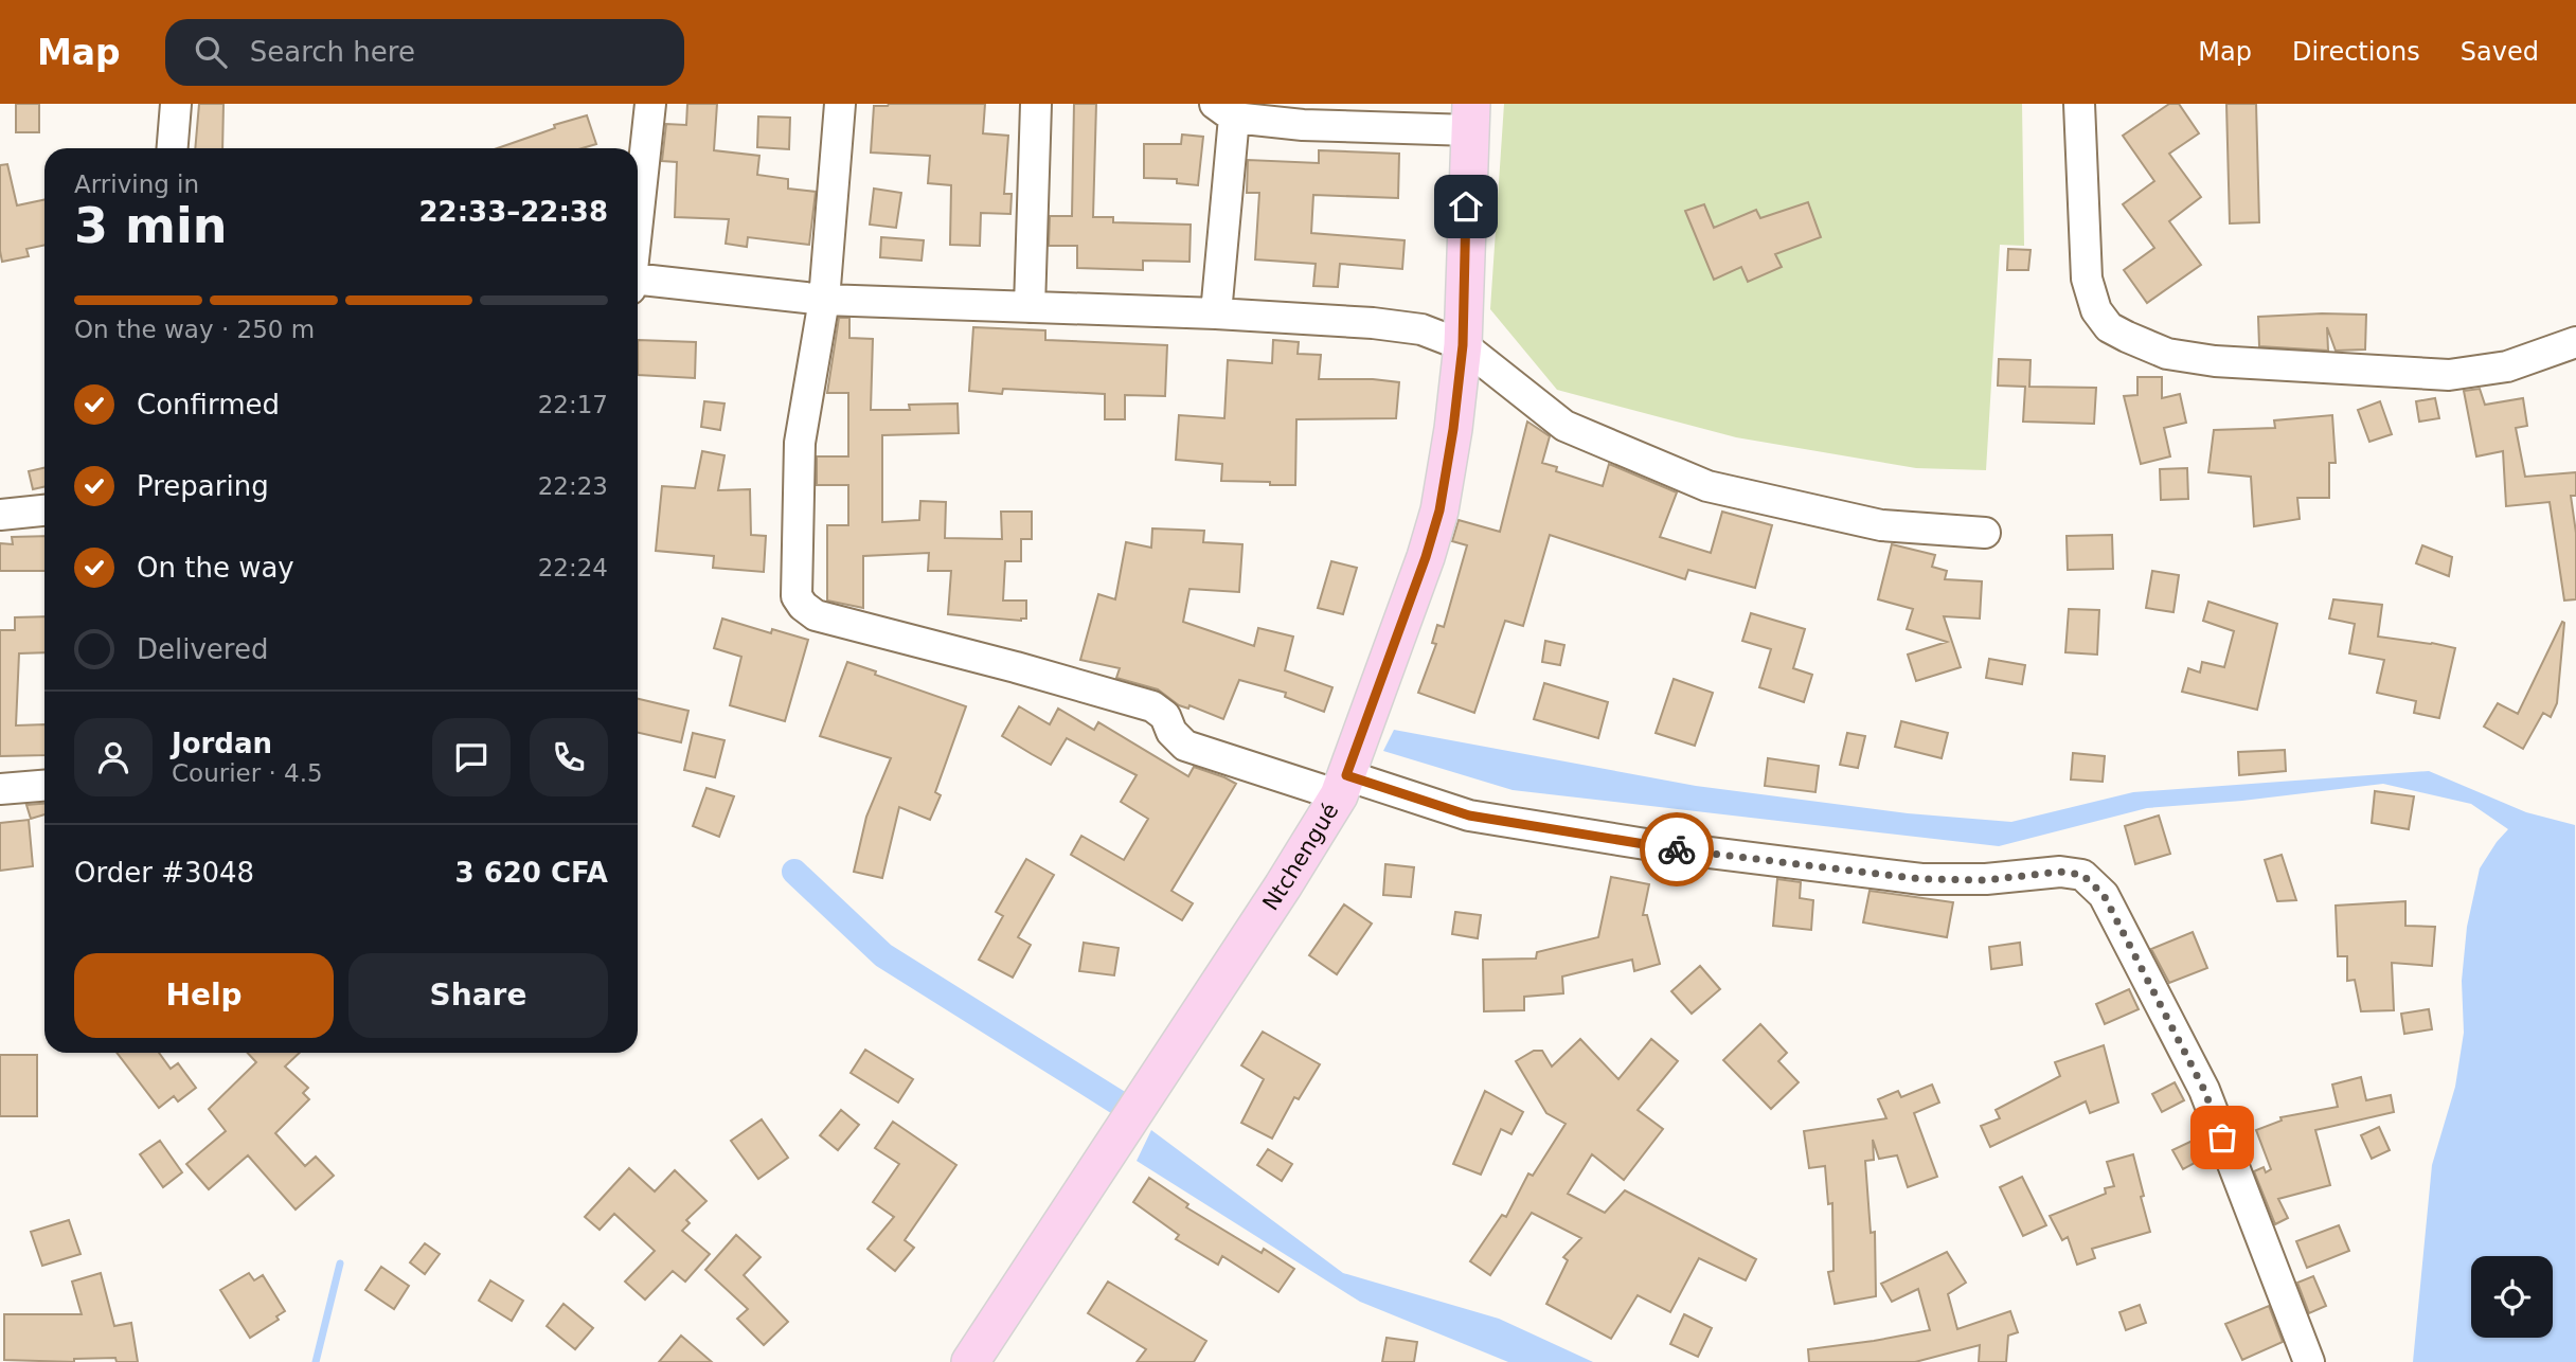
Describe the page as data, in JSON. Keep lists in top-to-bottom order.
{
  "streets": {
    "main road": ["Ntchengué"]
  },
  "page": {
    "header": "Map",
    "search": "Search here",
    "nav": ["Map", "Directions", "Saved"],
    "heading": ["3 min", "Arriving in", "22:33–22:38"],
    "panel": [
      "Jordan",
      "Courier · 4.5",
      "Order #3048",
      "3 620 CFA"
    ],
    "bar": "On the way · 250 m",
    "list": [
      ["Confirmed", "22:17"],
      ["Preparing", "22:23"],
      ["On the way", "22:24"],
      "Delivered"
    ],
    "buttons": ["Help", "Share"]
  }
}
